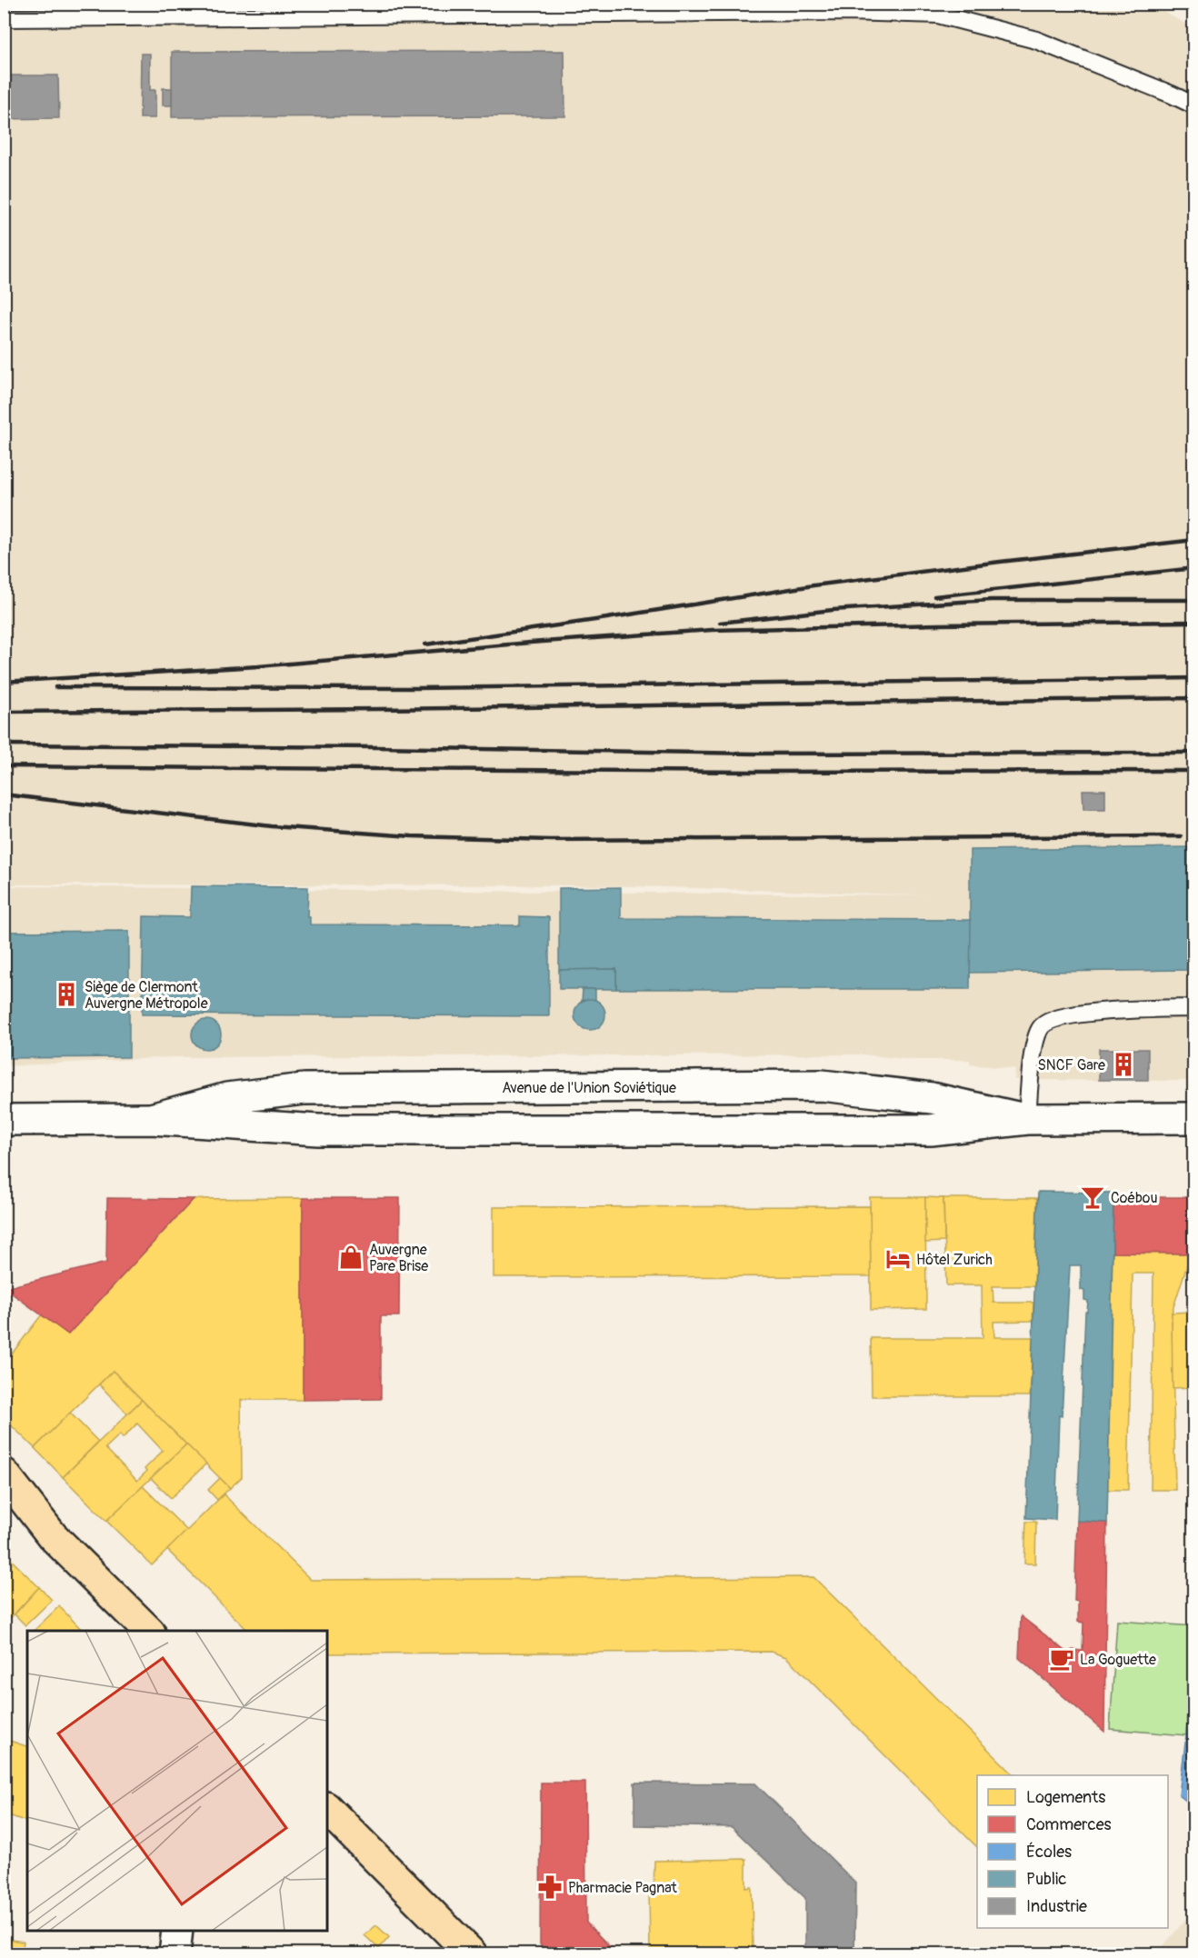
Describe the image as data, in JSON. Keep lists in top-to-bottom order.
{
  "streets": {
    "street": ["Avenue de l'Union Soviétique"]
  },
  "places": {
    "building": ["Siège de Clermont Auvergne Métropole", "SNCF Gare"],
    "bar": ["Coébou"],
    "shop": ["Auvergne Pare Brise"],
    "hotel": ["Hôtel Zurich"],
    "cafe": ["La Goguette"],
    "pharmacy": ["Pharmacie Pagnat"]
  },
  "legend": [
    "Logements",
    "Commerces",
    "Écoles",
    "Public",
    "Industrie"
  ]
}
